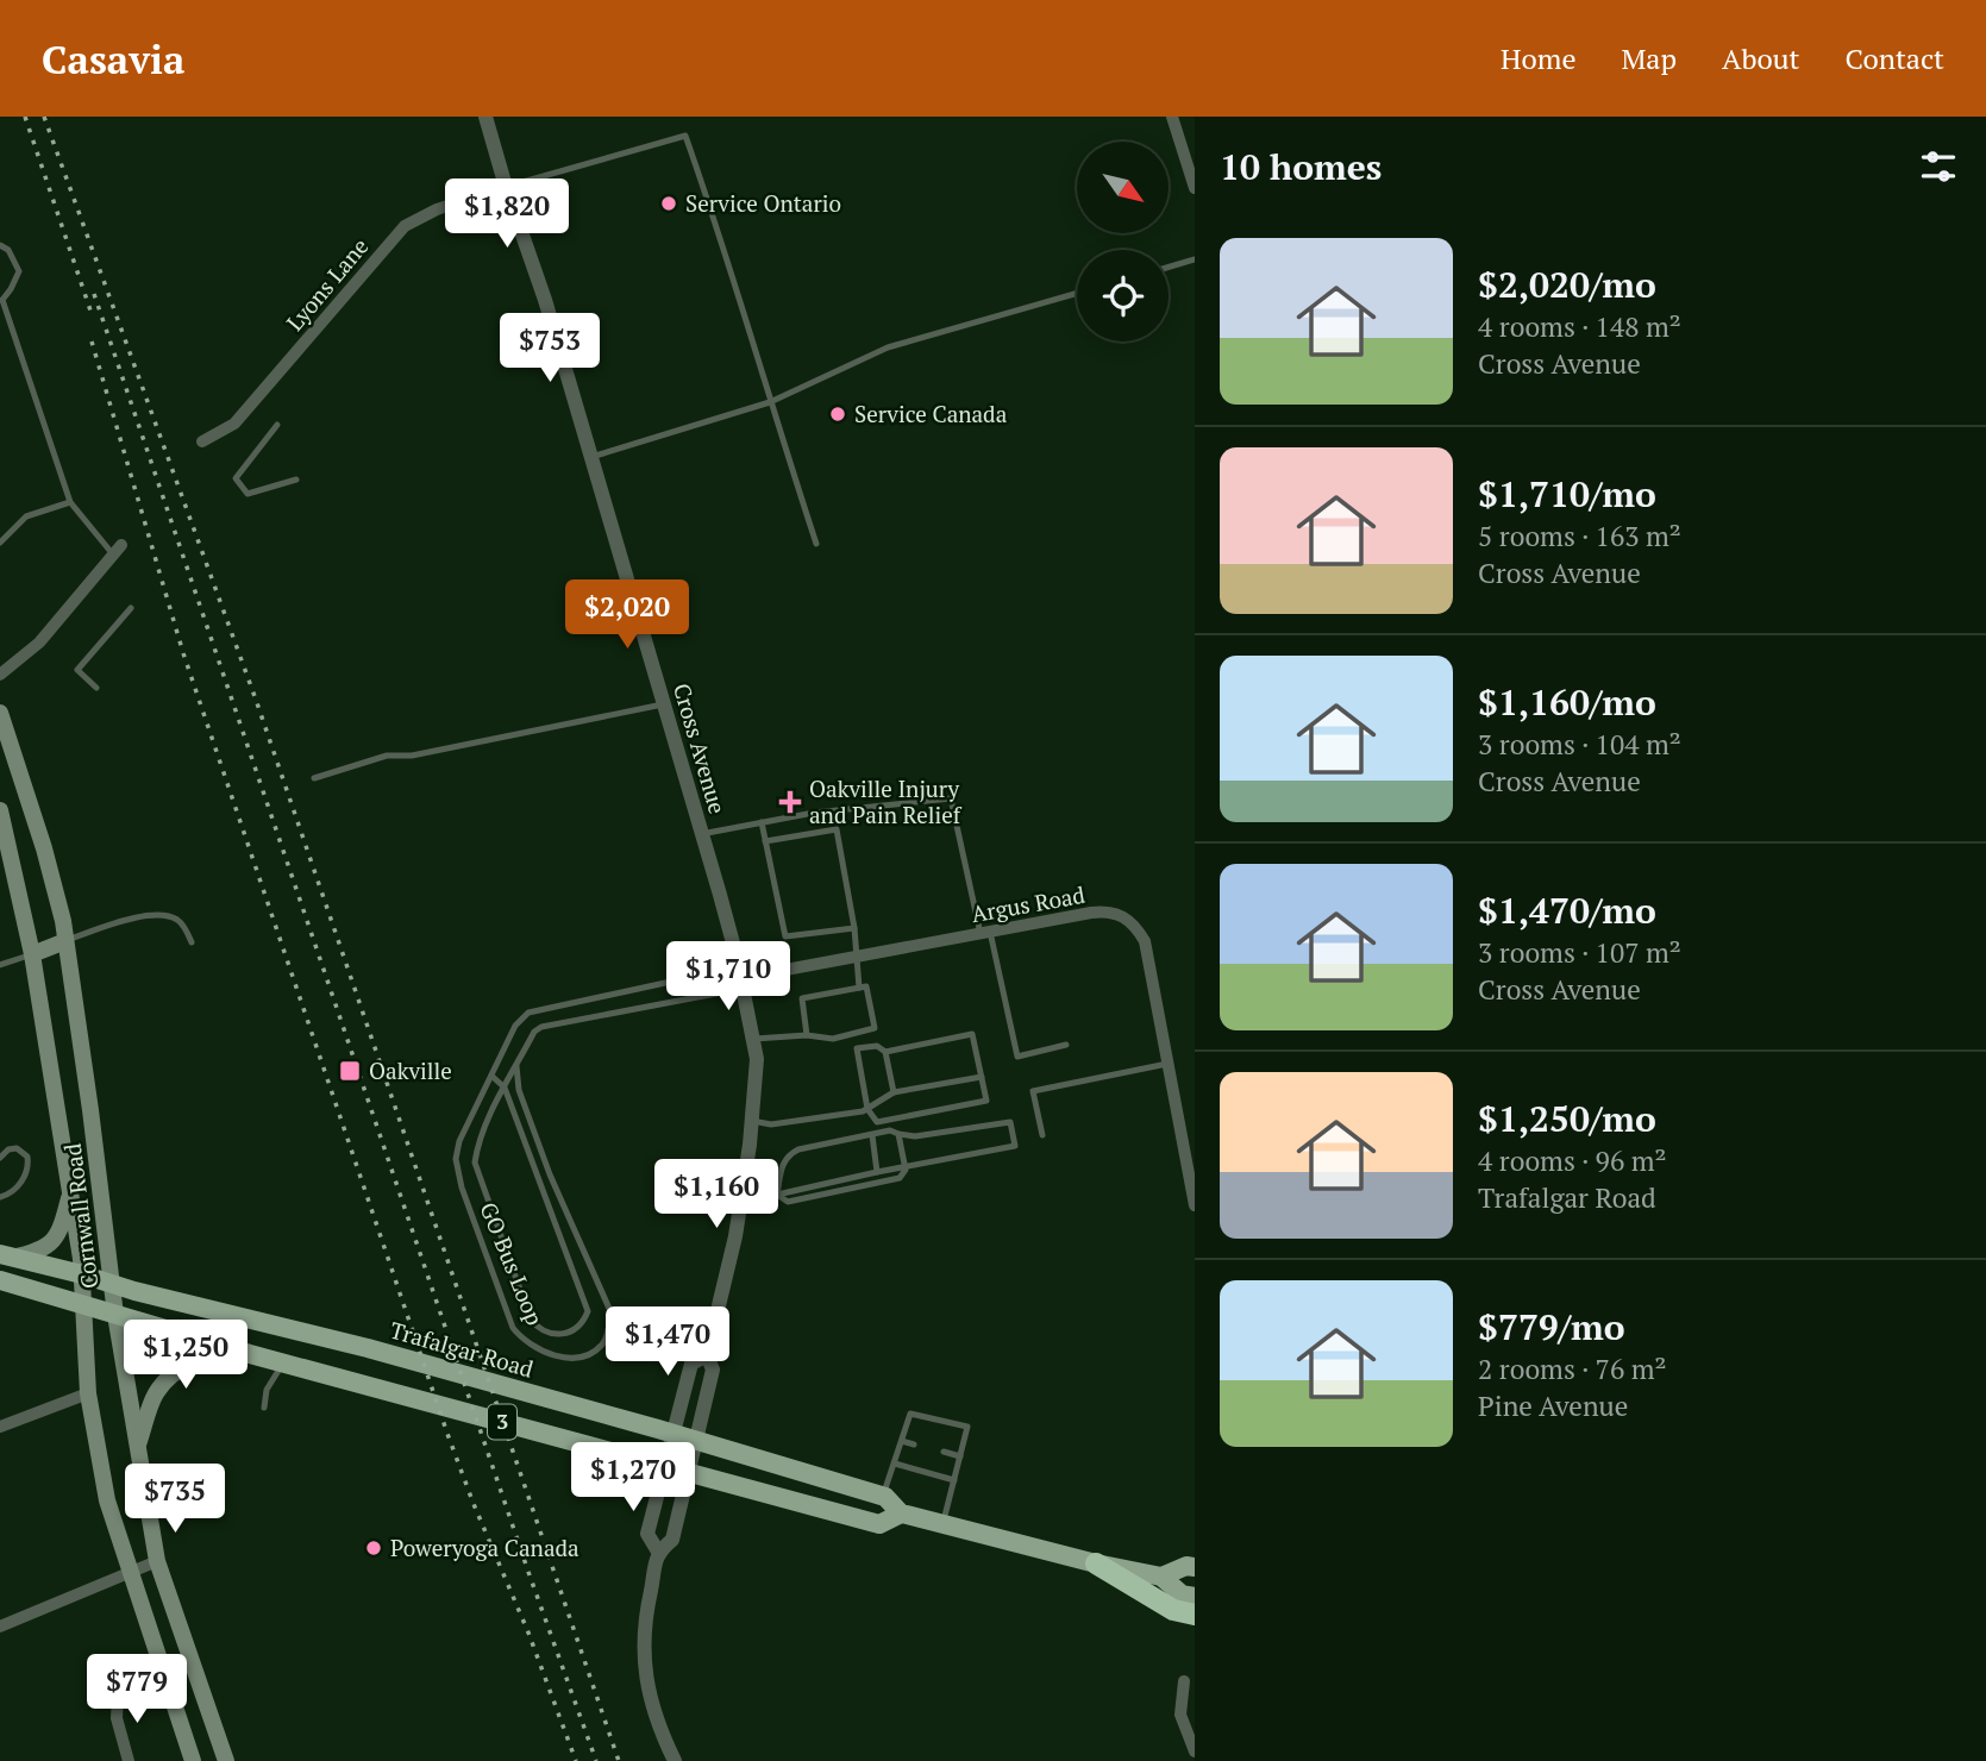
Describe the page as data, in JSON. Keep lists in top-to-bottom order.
{
  "streets": {
    "main road": ["Cornwall Road", "Trafalgar Road", "3"],
    "street": ["Lyons Lane", "Cross Avenue", "Argus Road"],
    "lane": ["GO Bus Loop"]
  },
  "crossings": [
    ["Lyons Lane", "Cross Avenue"],
    ["Cross Avenue", "Argus Road"],
    ["Cross Avenue", "GO Bus Loop"],
    ["Cross Avenue", "Trafalgar Road"],
    ["Cross Avenue", "3"],
    ["Argus Road", "GO Bus Loop"],
    ["Cornwall Road", "Trafalgar Road"],
    ["Cornwall Road", "3"],
    ["Trafalgar Road", "3"]
  ],
  "places": {
    "other": ["Service Ontario", "Service Canada", "Poweryoga Canada"],
    "health": ["Oakville Injury and Pain Relief"],
    "transit": ["Oakville"]
  },
  "north": "bottom right",
  "page": {
    "header": "Casavia",
    "nav": [
      "Home",
      "Map",
      "About",
      "Contact"
    ],
    "heading": "10 homes",
    "price": [
      "$1,820",
      "$753",
      "$2,020",
      "$1,710",
      "$1,160",
      "$1,470",
      "$1,250",
      "$1,270",
      "$735",
      "$779"
    ],
    "list": [
      {
        "name": "$2,020/mo",
        "note": "4 rooms · 148 m² · Cross Avenue"
      },
      {
        "name": "$1,710/mo",
        "note": "5 rooms · 163 m² · Cross Avenue"
      },
      {
        "name": "$1,160/mo",
        "note": "3 rooms · 104 m² · Cross Avenue"
      },
      {
        "name": "$1,470/mo",
        "note": "3 rooms · 107 m² · Cross Avenue"
      },
      {
        "name": "$1,250/mo",
        "note": "4 rooms · 96 m² · Trafalgar Road"
      },
      {
        "name": "$779/mo",
        "note": "2 rooms · 76 m² · Pine Avenue"
      }
    ]
  }
}
